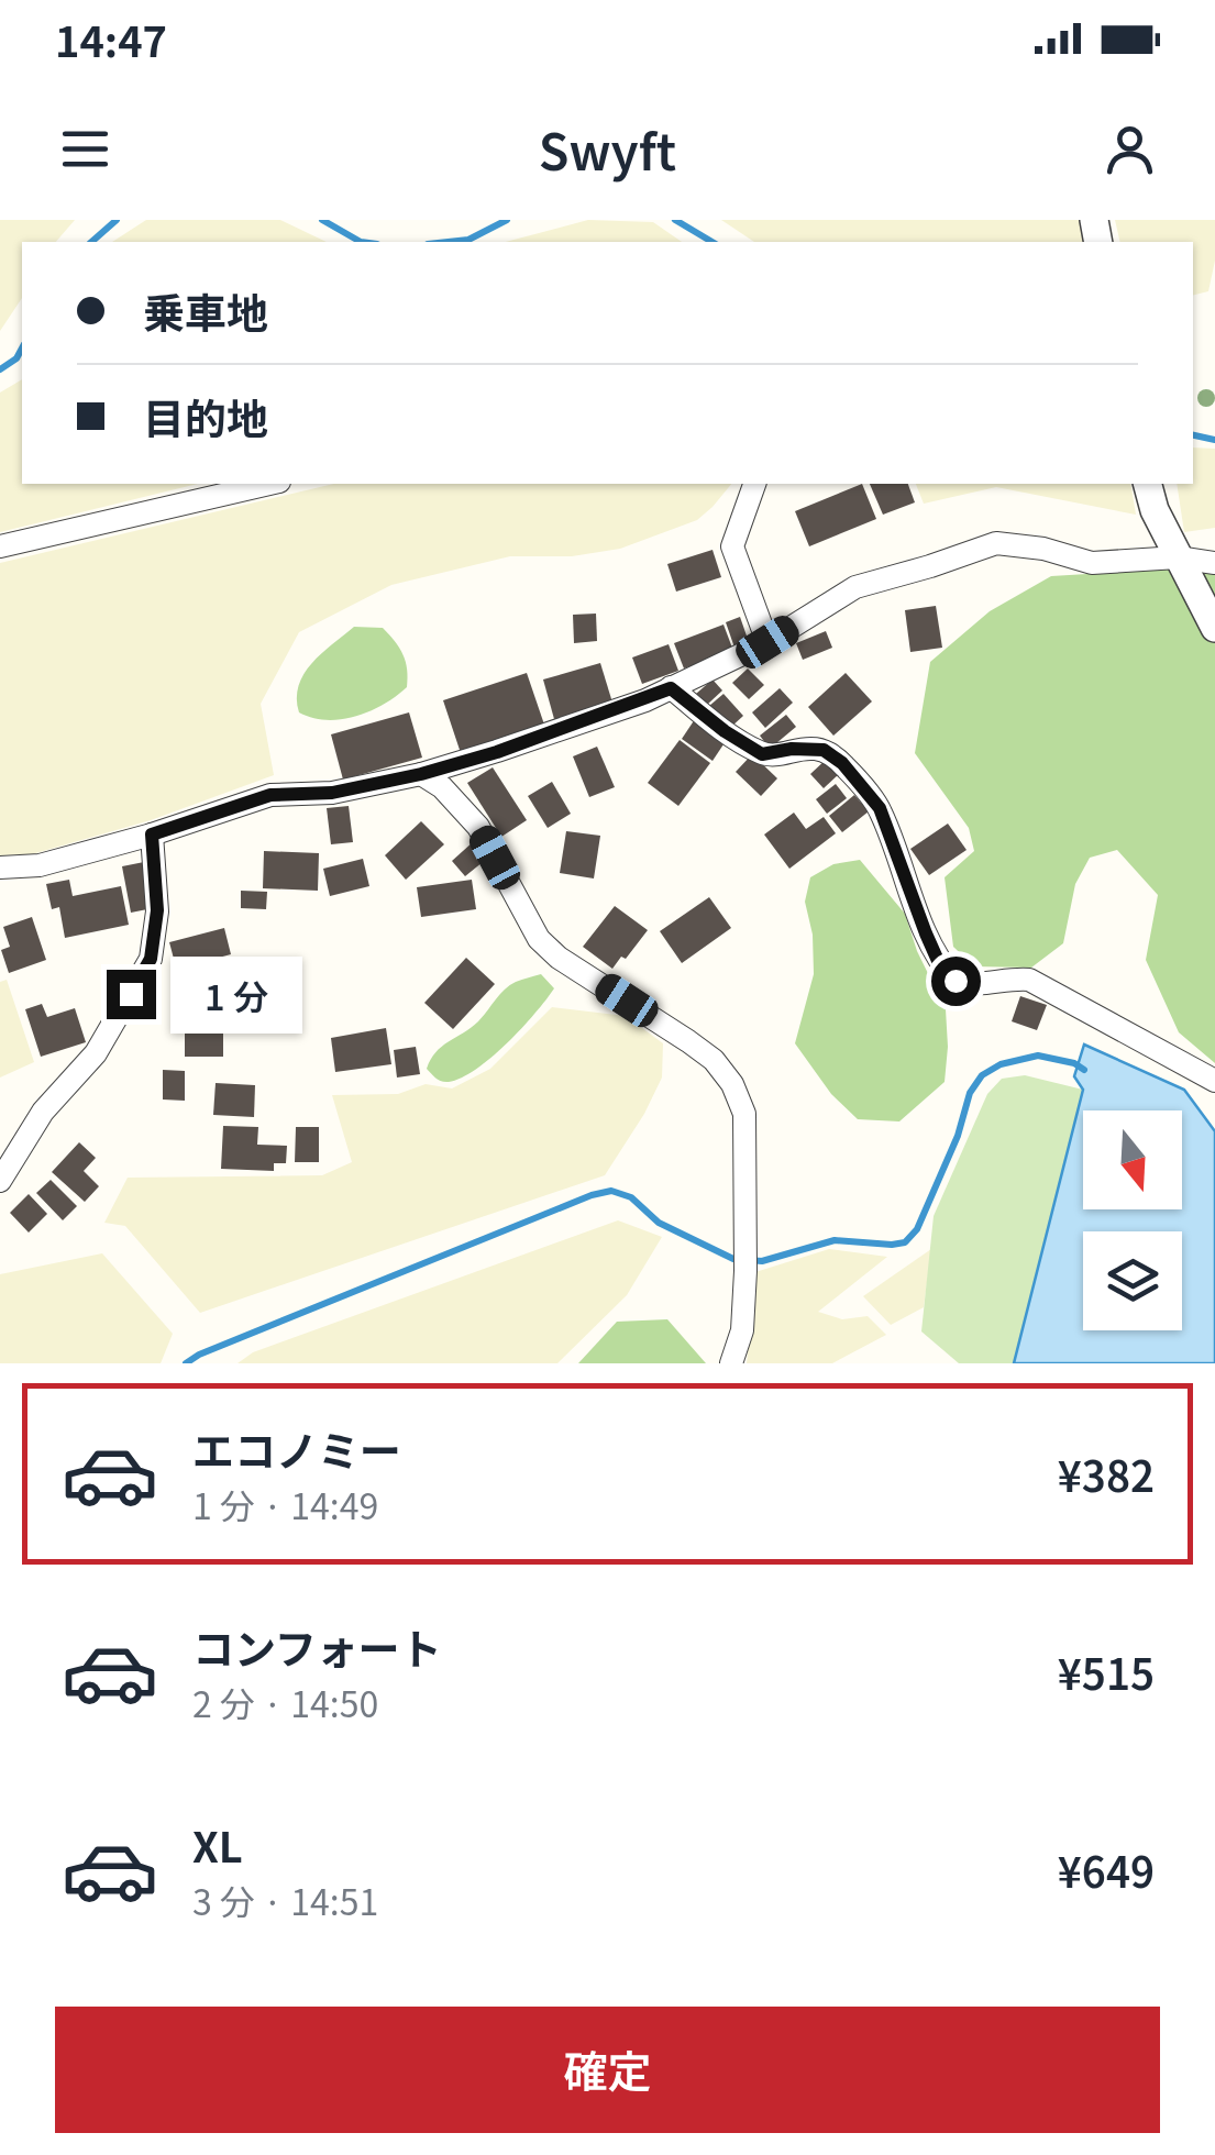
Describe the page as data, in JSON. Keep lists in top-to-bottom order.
{
  "north": "bottom",
  "page": {
    "status": "14:47",
    "header": "Swyft",
    "banner": ["乗車地", "目的地"],
    "bubble": "1 分",
    "list": [
      {
        "name": "エコノミー",
        "note": "1 分 · 14:49",
        "value": "¥382"
      },
      {
        "name": "コンフォート",
        "note": "2 分 · 14:50",
        "value": "¥515"
      },
      {
        "name": "XL",
        "note": "3 分 · 14:51",
        "value": "¥649"
      }
    ],
    "buttons": "確定"
  }
}
